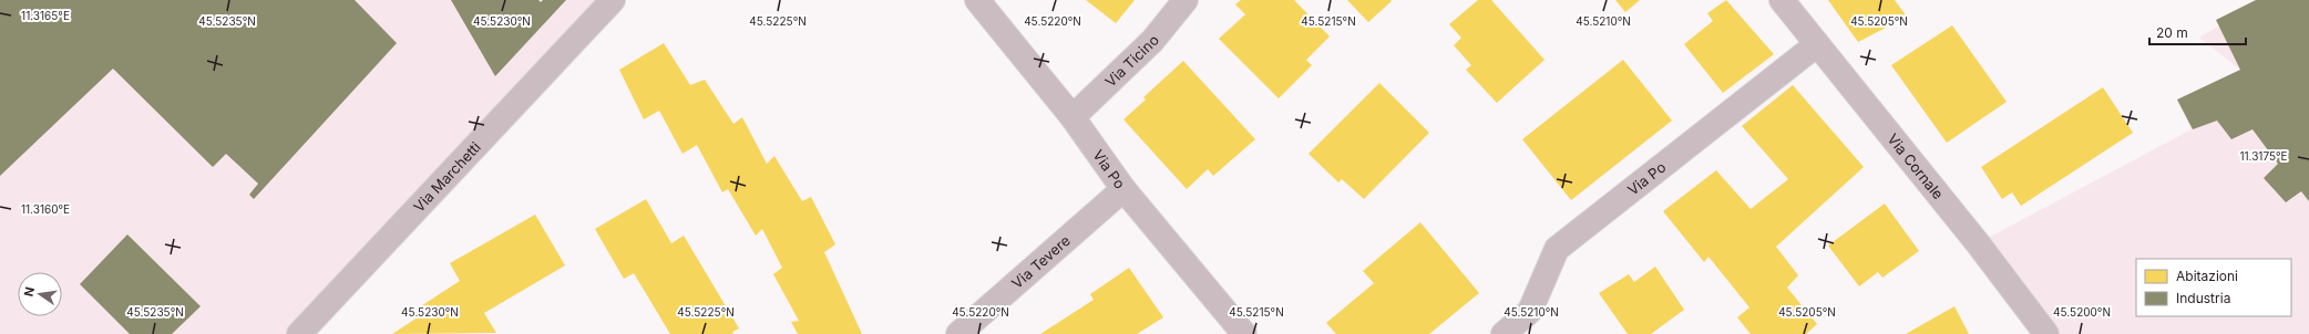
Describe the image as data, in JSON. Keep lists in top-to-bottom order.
{
  "streets": {
    "street": [
      "Via Ticino",
      "Via Cornale",
      "Via Po",
      "Via Marchetti",
      "Via Tevere"
    ]
  },
  "crossings": [
    ["Via Ticino", "Via Po"],
    ["Via Cornale", "Via Po"],
    ["Via Po", "Via Tevere"]
  ],
  "legend": ["Abitazioni", "Industria"],
  "scale_bar": "20 m",
  "north": "left",
  "coordinates": [
    "11.3165°E",
    "45.5235°N",
    "45.5230°N",
    "45.5225°N",
    "45.5220°N",
    "45.5210°N",
    "45.5205°N",
    "45.5215°N",
    "11.3175°E",
    "11.3160°E",
    "45.5200°N"
  ]
}
